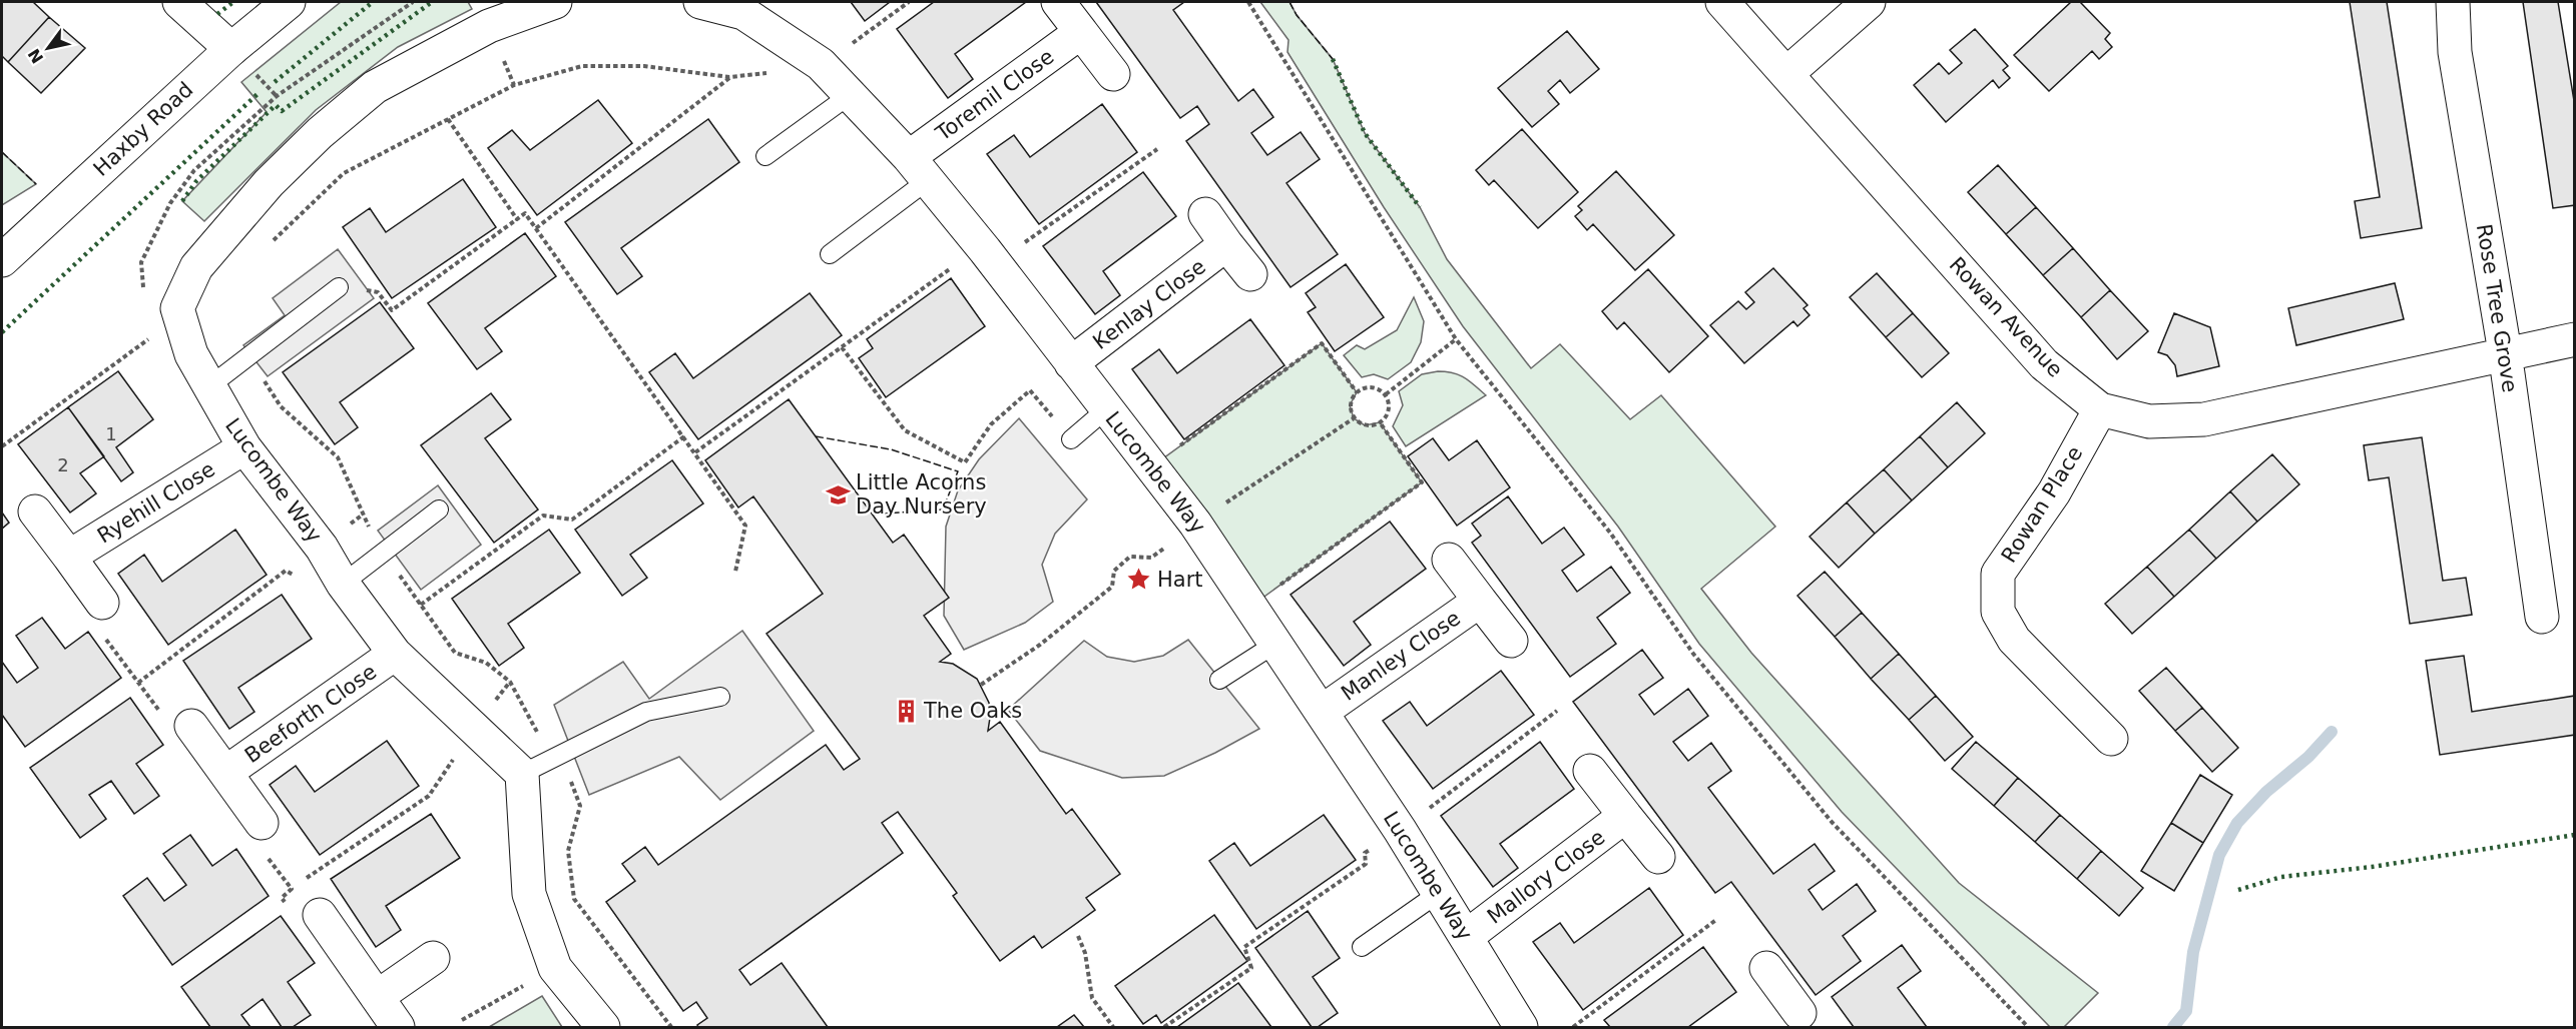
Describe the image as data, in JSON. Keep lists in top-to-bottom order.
{
  "streets": {
    "street": [
      "Toremil Close",
      "Haxby Road",
      "Kenlay Close",
      "Rose Tree Grove",
      "Rowan Avenue",
      "Lucombe Way",
      "Ryehill Close",
      "Rowan Place",
      "Manley Close",
      "Beeforth Close",
      "Mallory Close"
    ]
  },
  "crossings": [
    ["Toremil Close", "Lucombe Way"],
    ["Kenlay Close", "Lucombe Way"],
    ["Rose Tree Grove", "Rowan Avenue"],
    ["Rowan Avenue", "Rowan Place"],
    ["Lucombe Way", "Ryehill Close"],
    ["Lucombe Way", "Manley Close"],
    ["Lucombe Way", "Beeforth Close"],
    ["Lucombe Way", "Mallory Close"]
  ],
  "places": {
    "school or university": ["Little Acorns Day Nursery"],
    "place": ["Hart"],
    "building": ["The Oaks"]
  },
  "house_numbers": ["1", "2"],
  "north": "bottom left"
}
